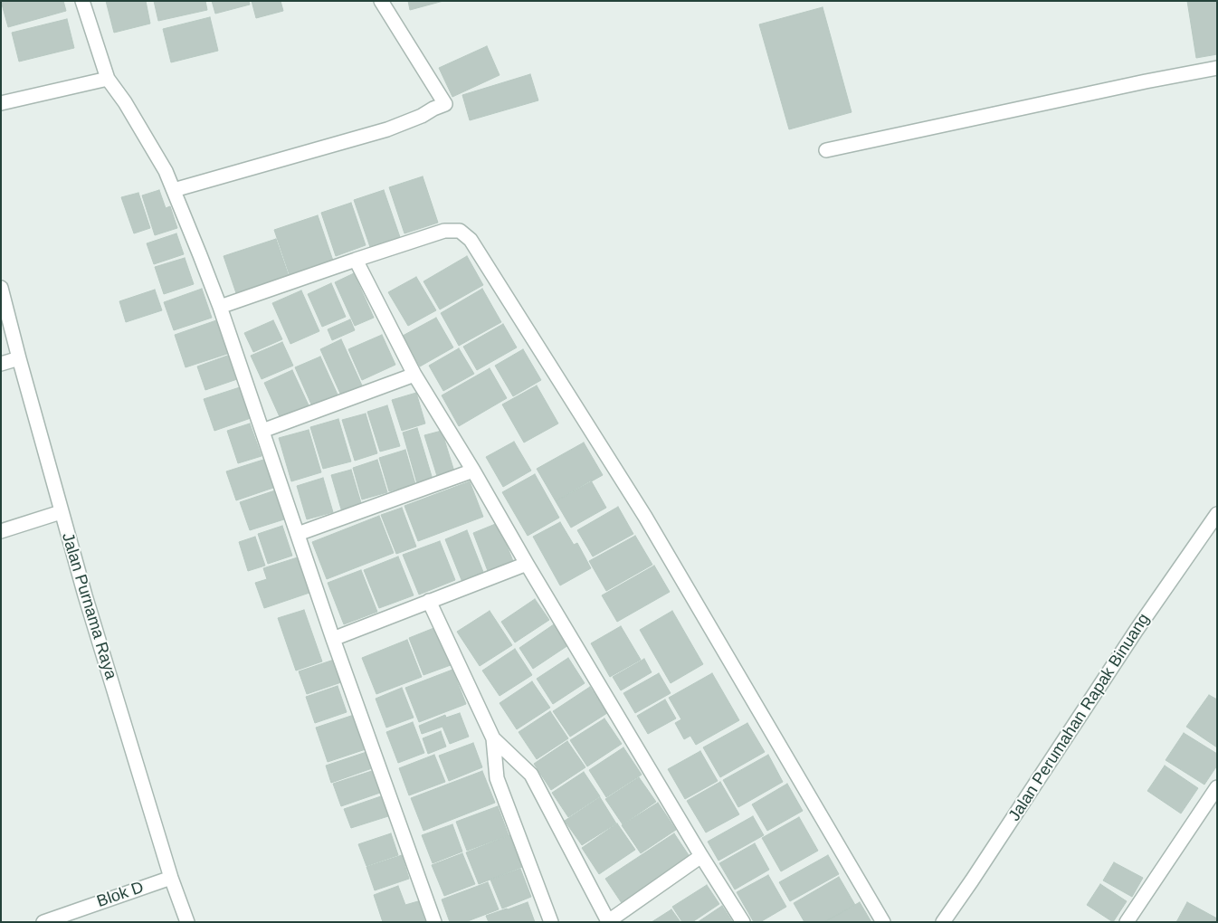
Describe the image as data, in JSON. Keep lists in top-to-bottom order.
{
  "streets": {
    "street": ["Jalan Purnama Raya", "Jalan Perumahan Rapak Binuang", "Blok D"]
  },
  "crossings": [
    ["Jalan Purnama Raya", "Blok D"]
  ]
}
